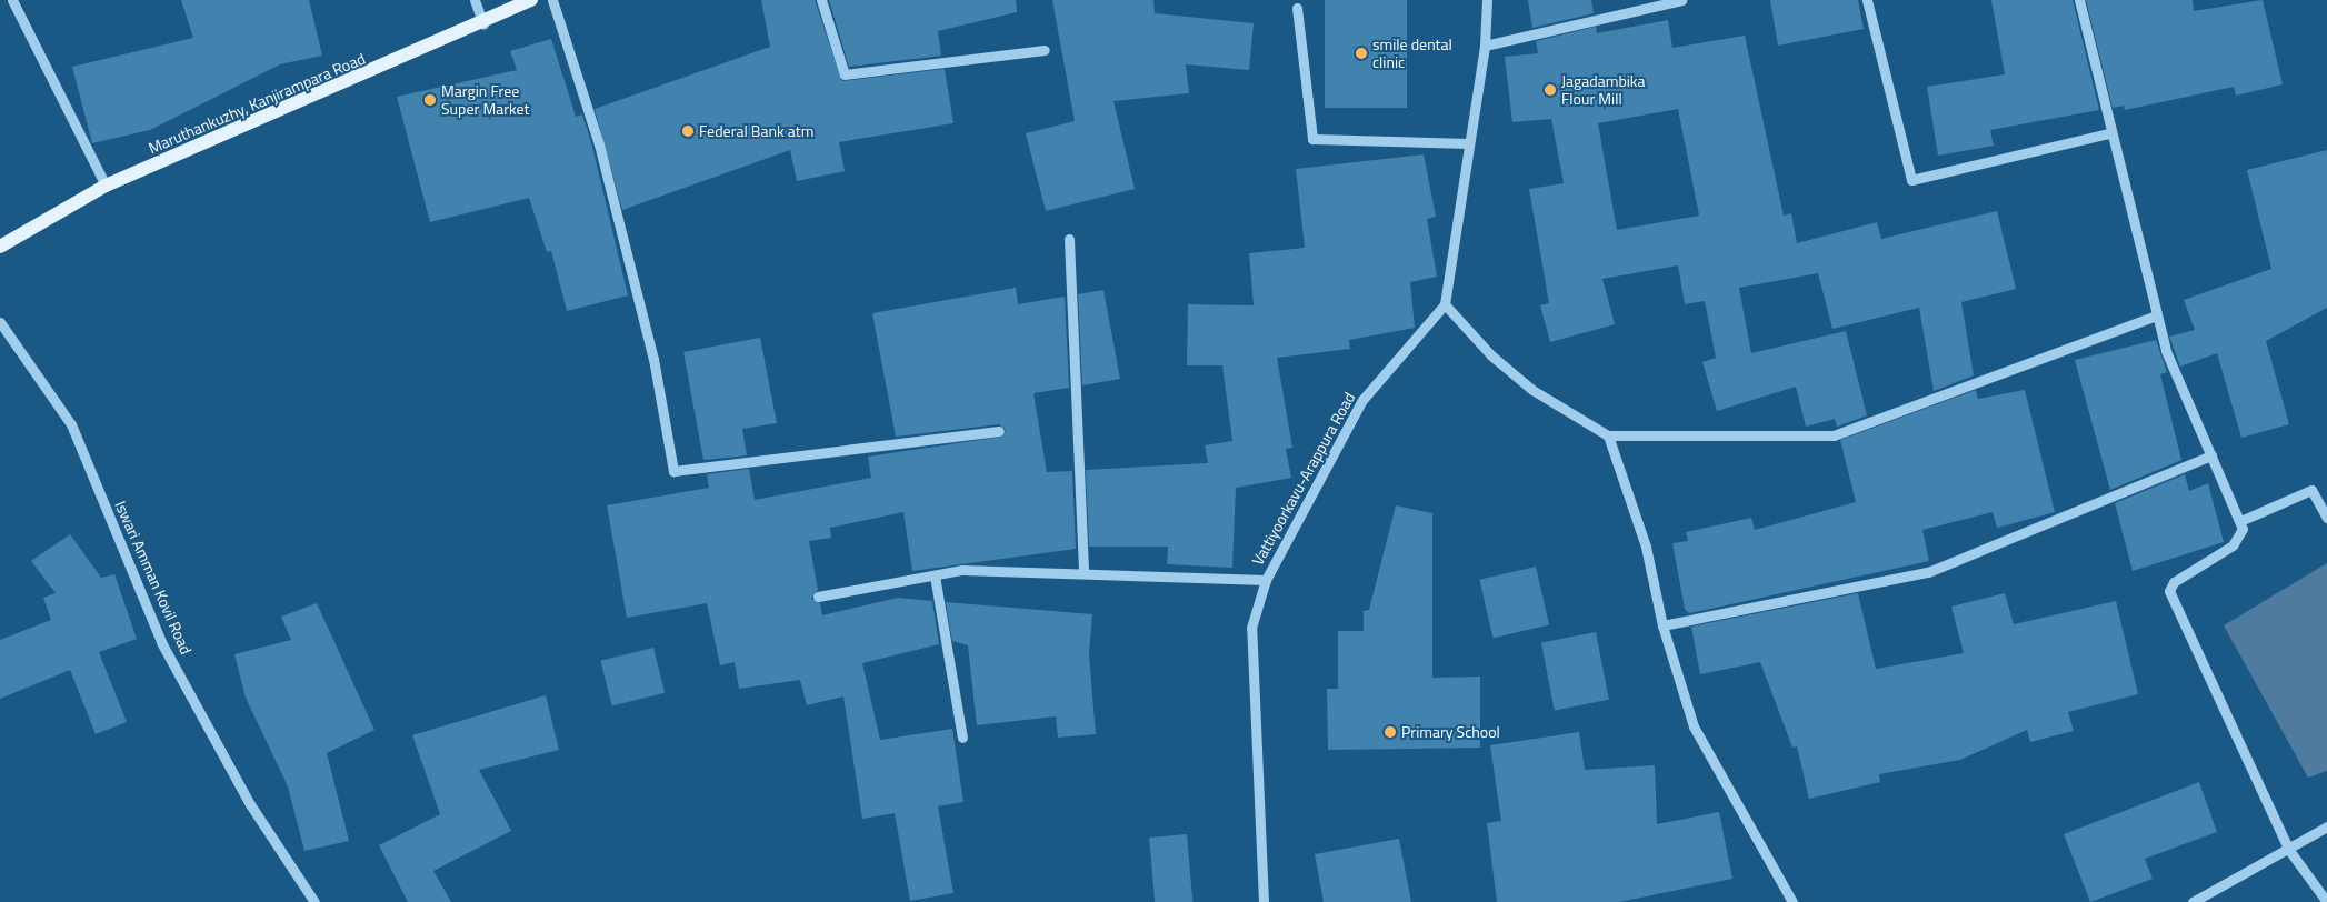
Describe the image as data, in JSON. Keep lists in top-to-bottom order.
{
  "streets": {
    "main road": ["Maruthankuzhy, Kanjirampara Road"],
    "street": ["Vattiyoorkavu-Arappura Road", "Iswari Amman Kovil Road"]
  },
  "places": [
    "smile dental clinic",
    "Jagadambika Flour Mill",
    "Margin Free Super Market",
    "Federal Bank atm",
    "Primary School"
  ]
}
